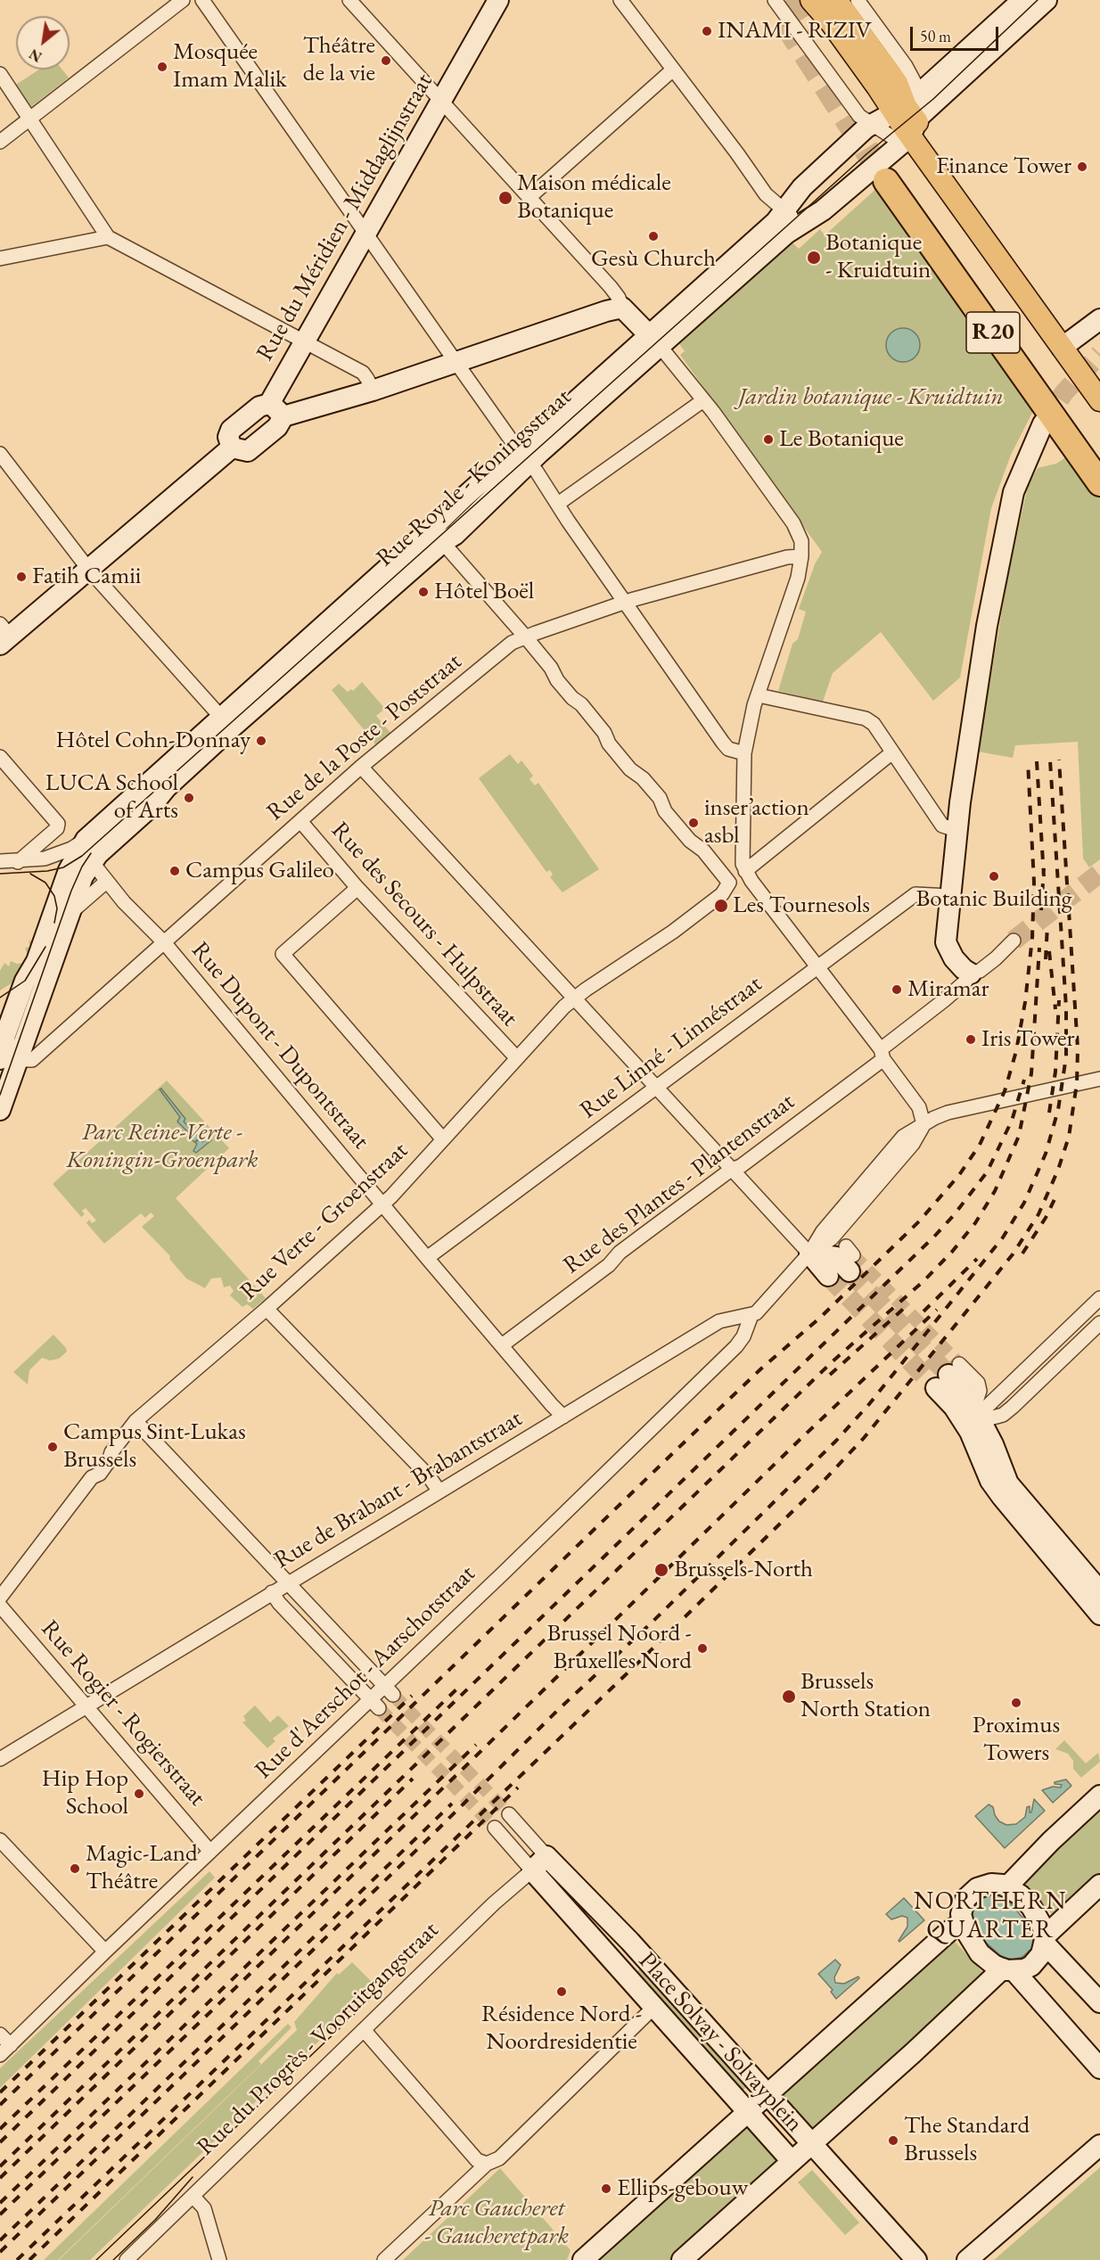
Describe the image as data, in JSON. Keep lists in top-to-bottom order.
{
  "streets": {
    "highway": ["R20"],
    "street": [
      "Rue du Méridien - Middaglijnstraat",
      "Rue Royale - Koningsstraat",
      "Rue de la Poste - Poststraat",
      "Rue des Secours - Hulpstraat",
      "Rue Dupont - Dupontstraat",
      "Rue Linné - Linnéstraat",
      "Rue des Plantes - Plantenstraat",
      "Rue Verte - Groenstraat",
      "Rue de Brabant - Brabantstraat",
      "Rue d'Aerschot - Aarschotstraat",
      "Rue Rogier - Rogierstraat",
      "Rue du Progrès - Vooruitgangstraat",
      "Place Solvay - Solvayplein"
    ]
  },
  "crossings": [
    ["Rue Royale - Koningsstraat", "Rue Dupont - Dupontstraat"],
    ["Rue de la Poste - Poststraat", "Rue des Secours - Hulpstraat"],
    ["Rue de la Poste - Poststraat", "Rue Dupont - Dupontstraat"],
    ["Rue de la Poste - Poststraat", "Rue Verte - Groenstraat"],
    ["Rue des Secours - Hulpstraat", "Rue Verte - Groenstraat"],
    ["Rue Dupont - Dupontstraat", "Rue Linné - Linnéstraat"],
    ["Rue Dupont - Dupontstraat", "Rue des Plantes - Plantenstraat"],
    ["Rue Dupont - Dupontstraat", "Rue Verte - Groenstraat"],
    ["Rue Dupont - Dupontstraat", "Rue de Brabant - Brabantstraat"],
    ["Rue de Brabant - Brabantstraat", "Rue d'Aerschot - Aarschotstraat"],
    ["Rue de Brabant - Brabantstraat", "Rue Rogier - Rogierstraat"],
    ["Rue d'Aerschot - Aarschotstraat", "Rue Rogier - Rogierstraat"],
    ["Rue du Progrès - Vooruitgangstraat", "Place Solvay - Solvayplein"]
  ],
  "districts": ["NORTHERN QUARTER"],
  "parks": ["Jardin botanique - Kruidtuin", "Parc Reine-Verte - Koningin-Groenpark", "Parc Gaucheret - Gaucheretpark"],
  "places": [
    "INAMI - RIZIV",
    "Théâtre de la vie",
    "Mosquée Imam Malik",
    "Finance Tower",
    "Maison médicale Botanique",
    "Gesù Church",
    "Botanique - Kruidtuin",
    "Le Botanique",
    "Fatih Camii",
    "Hôtel Boël",
    "Hôtel Cohn-Donnay",
    "LUCA School of Arts",
    "inser’action asbl",
    "Campus Galileo",
    "Botanic Building",
    "Les Tournesols",
    "Miramar",
    "Iris Tower",
    "Campus Sint-Lukas Brussels",
    "Brussels-North",
    "Brussel Noord - Bruxelles Nord",
    "Brussels North Station",
    "Proximus Towers",
    "Hip Hop School",
    "Magic-Land Théâtre",
    "Résidence Nord - Noordresidentie",
    "The Standard Brussels",
    "Ellips-gebouw"
  ],
  "scale_bar": "50 m",
  "north": "bottom left"
}
